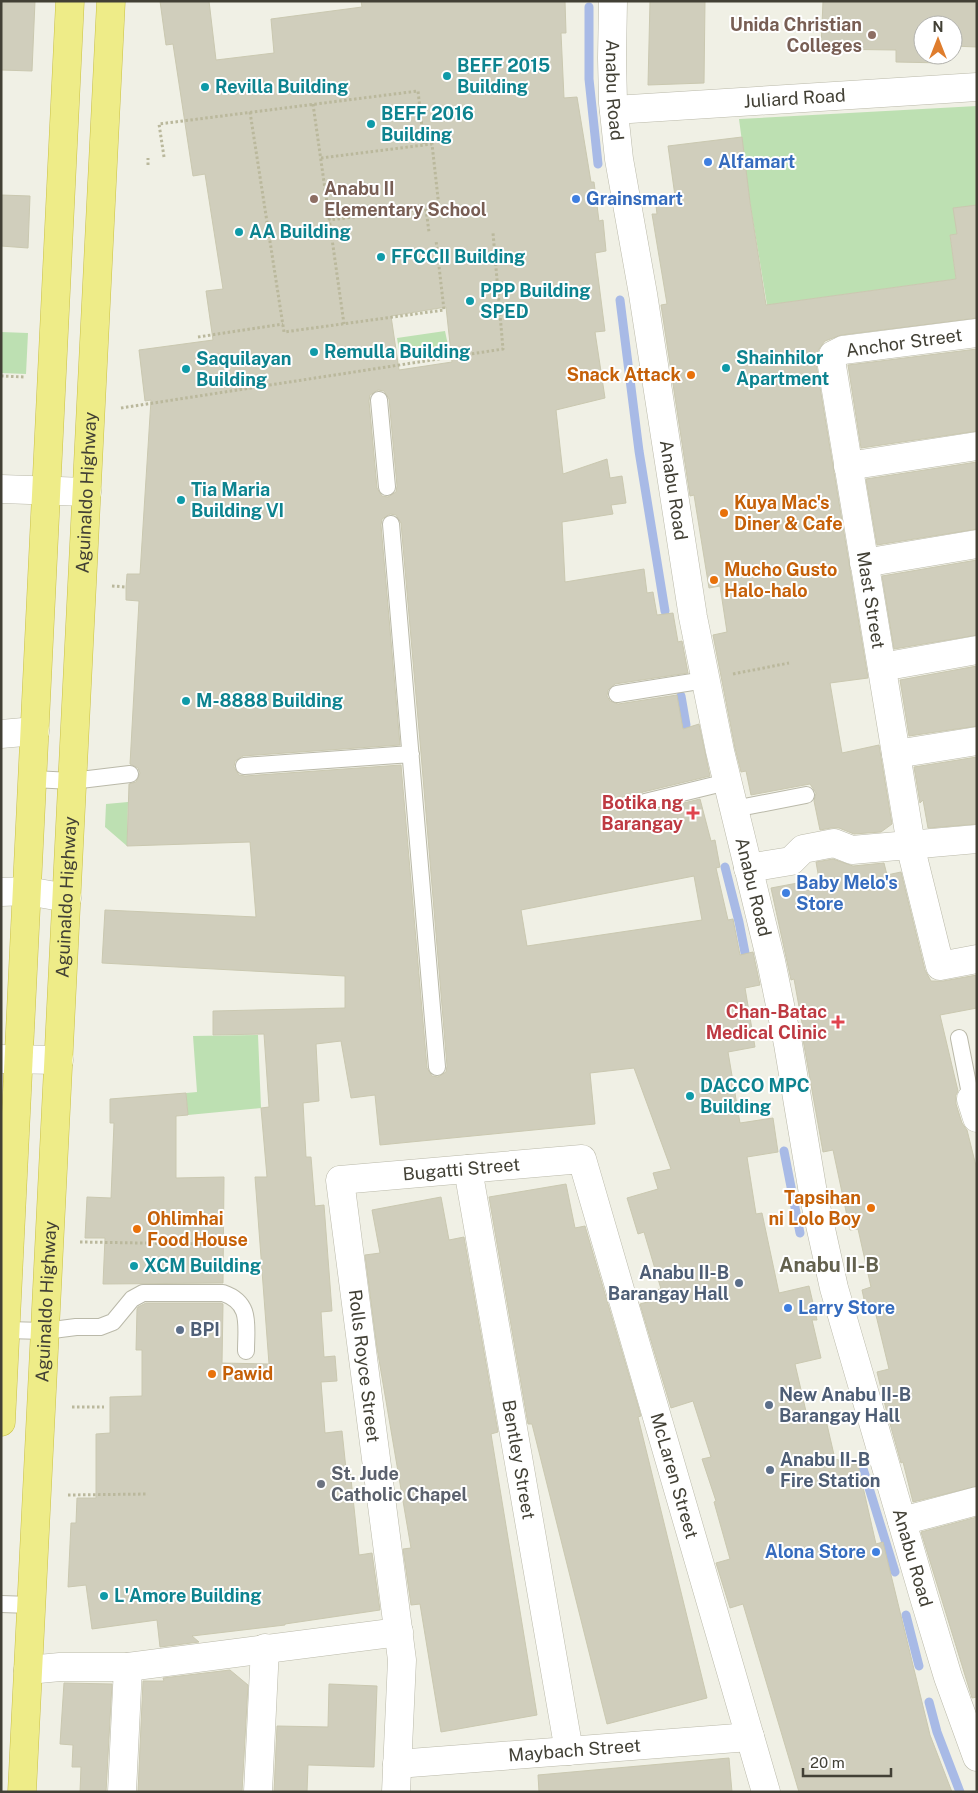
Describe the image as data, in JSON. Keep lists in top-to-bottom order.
{
  "streets": {
    "highway": ["Aguinaldo Highway"],
    "street": [
      "Anabu Road",
      "Juliard Road",
      "Anchor Street",
      "Mast Street",
      "Bugatti Street",
      "Rolls Royce Street",
      "Bentley Street",
      "McLaren Street",
      "Maybach Street"
    ]
  },
  "crossings": [
    ["Anabu Road", "Juliard Road"],
    ["Anchor Street", "Mast Street"],
    ["Bugatti Street", "Rolls Royce Street"],
    ["Bugatti Street", "Bentley Street"],
    ["Bugatti Street", "McLaren Street"],
    ["Rolls Royce Street", "Maybach Street"],
    ["Bentley Street", "Maybach Street"],
    ["McLaren Street", "Maybach Street"]
  ],
  "districts": ["Anabu II-B"],
  "places": {
    "other": [
      "Unida Christian Colleges",
      "BEFF 2015 Building",
      "Revilla Building",
      "BEFF 2016 Building",
      "Alfamart",
      "Anabu II Elementary School",
      "Grainsmart",
      "AA Building",
      "FFCCII Building",
      "PPP Building SPED",
      "Remulla Building",
      "Shainhilor Apartment",
      "Saquilayan Building",
      "Snack Attack",
      "Tia Maria Building VI",
      "Kuya Mac's Diner & Cafe",
      "Mucho Gusto Halo-halo",
      "M-8888 Building",
      "Baby Melo's Store",
      "DACCO MPC Building",
      "Tapsihan ni Lolo Boy",
      "Ohlimhai Food House",
      "XCM Building",
      "Anabu II-B Barangay Hall",
      "Larry Store",
      "BPI",
      "Pawid",
      "New Anabu II-B Barangay Hall",
      "Anabu II-B Fire Station",
      "St. Jude Catholic Chapel",
      "Alona Store",
      "L'Amore Building"
    ],
    "health": ["Botika ng Barangay", "Chan-Batac Medical Clinic"]
  },
  "scale_bar": "20 m",
  "north": "top"
}
